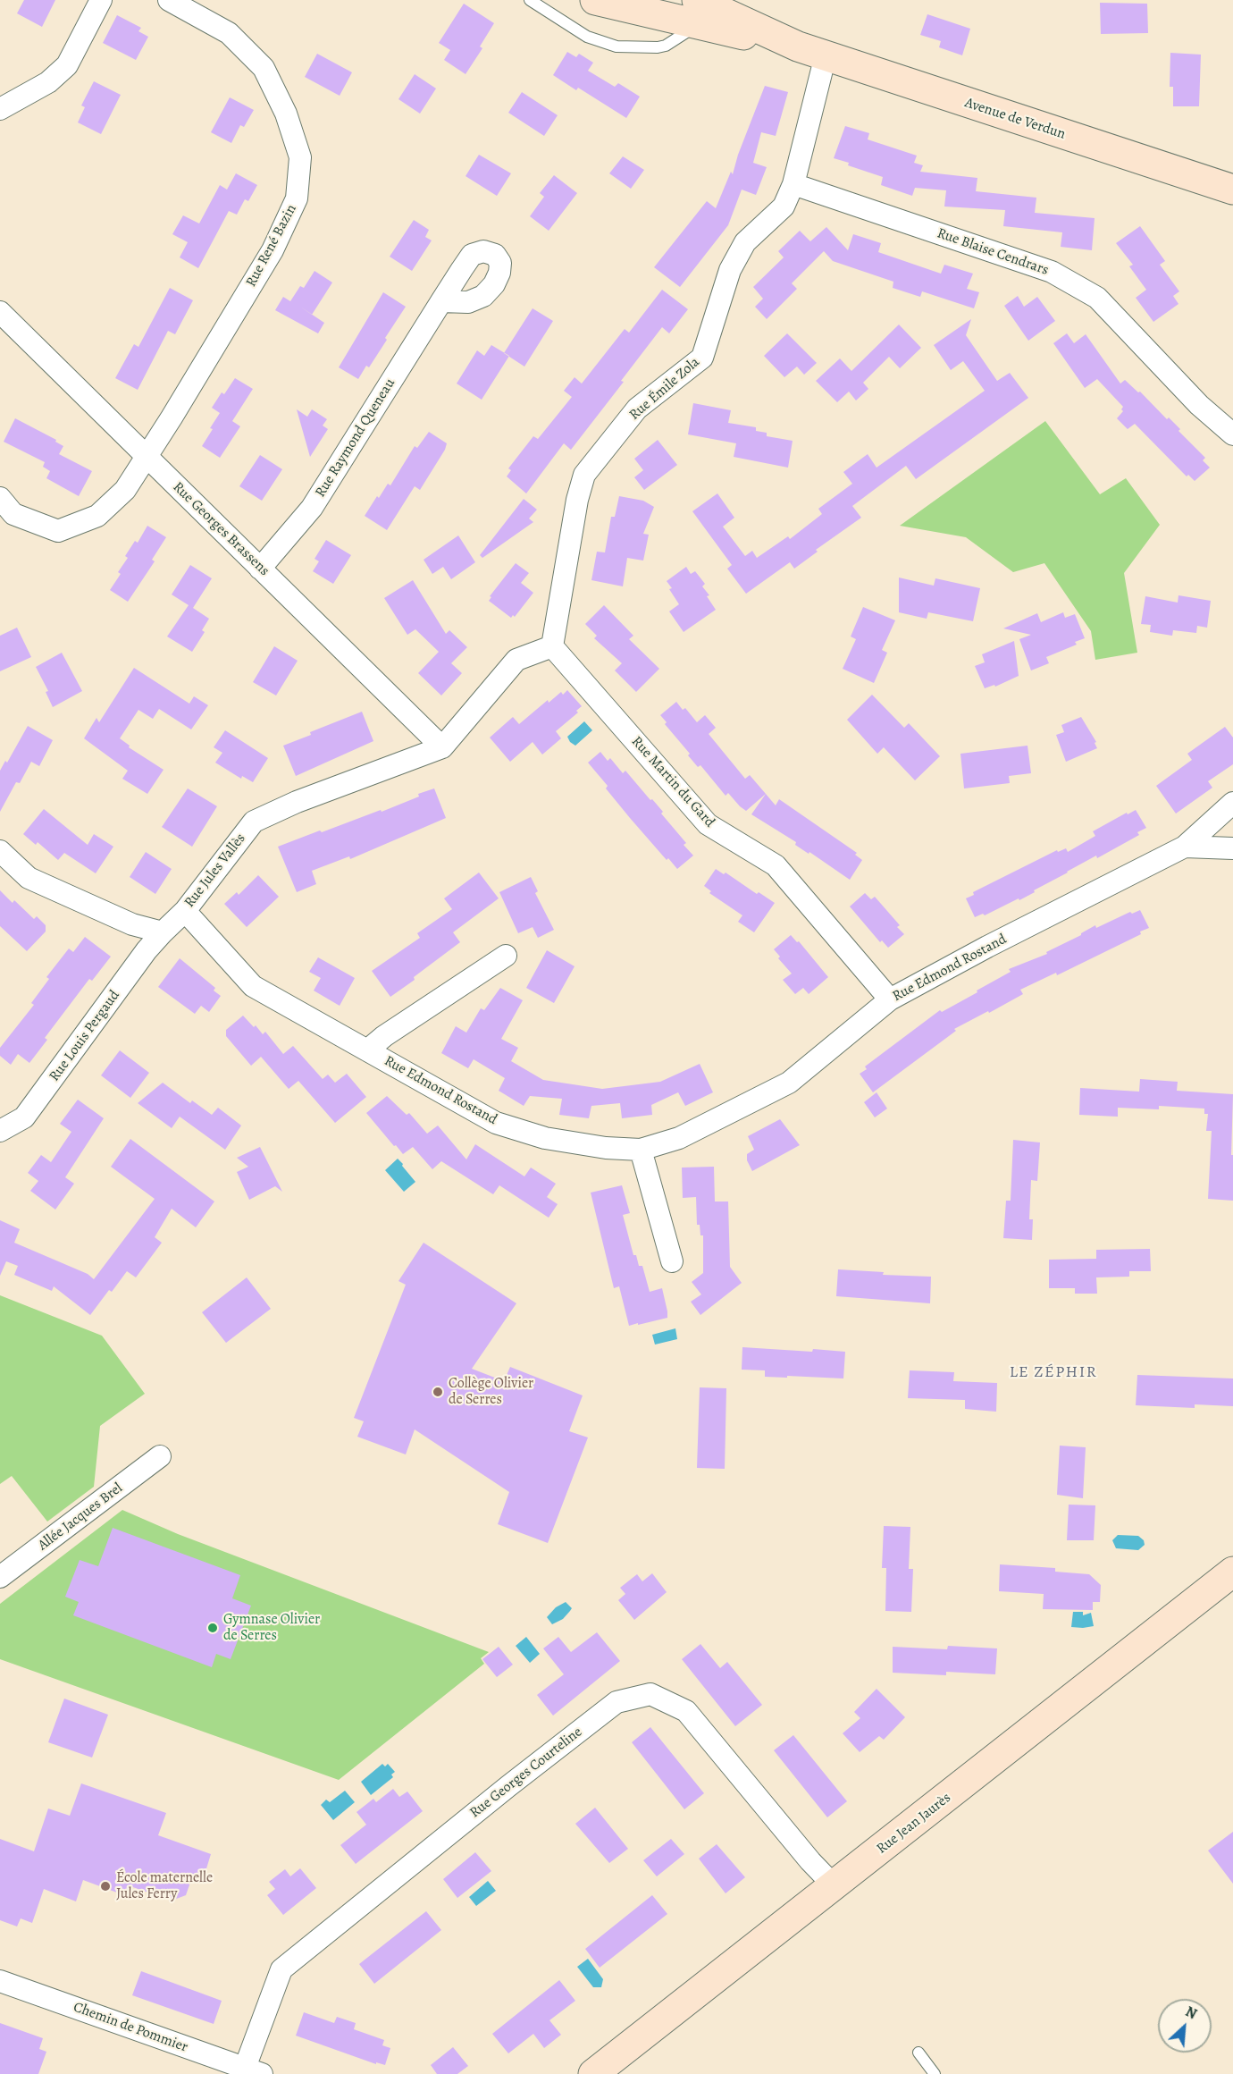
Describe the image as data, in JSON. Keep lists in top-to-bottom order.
{
  "streets": {
    "main road": ["Avenue de Verdun", "Rue Jean Jaurès"],
    "street": [
      "Rue René Bazin",
      "Rue Blaise Cendrars",
      "Rue Émile Zola",
      "Rue Raymond Queneau",
      "Rue Georges Brassens",
      "Rue Martin du Gard",
      "Rue Jules Vallès",
      "Rue Edmond Rostand",
      "Rue Louis Pergaud",
      "Allée Jacques Brel",
      "Rue Georges Courteline",
      "Chemin de Pommier"
    ]
  },
  "crossings": [
    ["Avenue de Verdun", "Rue Émile Zola"],
    ["Rue René Bazin", "Rue Georges Brassens"],
    ["Rue Blaise Cendrars", "Rue Émile Zola"],
    ["Rue Émile Zola", "Rue Martin du Gard"],
    ["Rue Raymond Queneau", "Rue Georges Brassens"],
    ["Rue Georges Brassens", "Rue Jules Vallès"],
    ["Rue Martin du Gard", "Rue Edmond Rostand"],
    ["Rue Jules Vallès", "Rue Edmond Rostand"],
    ["Rue Jules Vallès", "Rue Louis Pergaud"],
    ["Rue Georges Courteline", "Rue Jean Jaurès"],
    ["Rue Georges Courteline", "Chemin de Pommier"]
  ],
  "districts": ["LE ZÉPHIR"],
  "places": ["Collège Olivier de Serres", "Gymnase Olivier de Serres", "École maternelle Jules Ferry"],
  "north": "top right"
}
